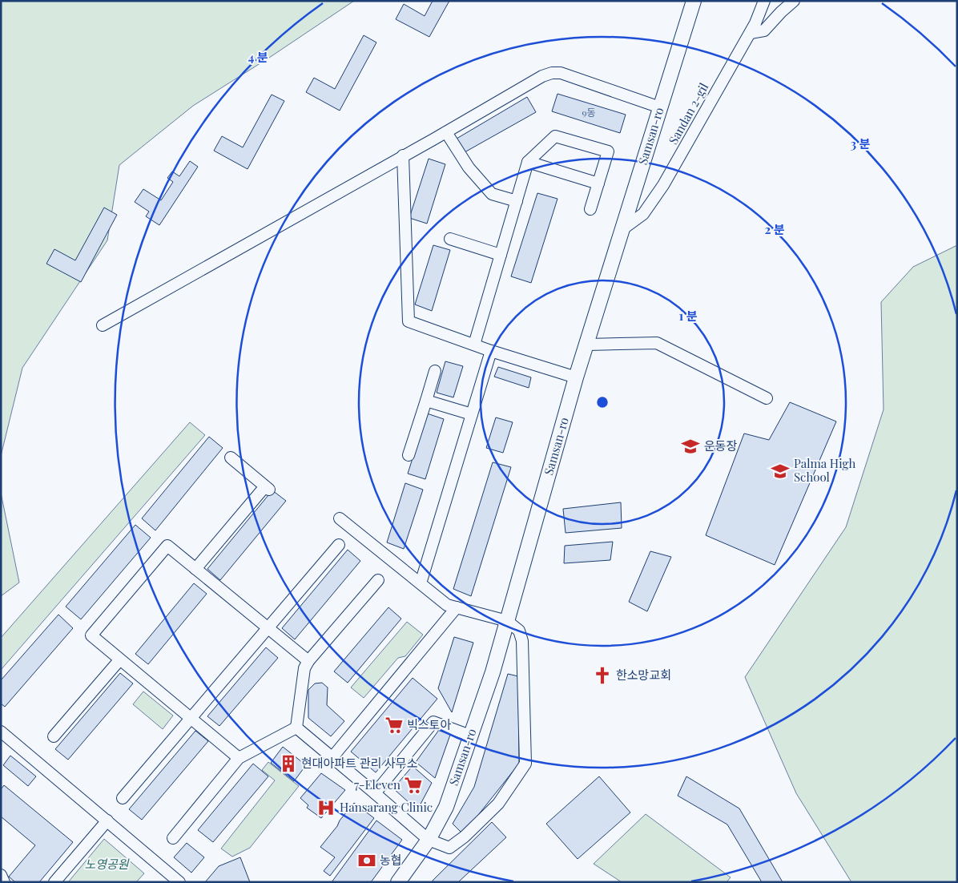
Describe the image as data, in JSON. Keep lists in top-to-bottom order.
{
  "streets": {
    "main road": ["Samsan-ro"],
    "street": ["Sandan 2-gil"]
  },
  "crossings": [
    ["Sandan 2-gil", "Samsan-ro"]
  ],
  "parks": ["노영공원"],
  "places": {
    "school or university": ["운동장", "Palma High School"],
    "church": ["한소망교회"],
    "supermarket": ["빅스토아", "7-Eleven"],
    "building": ["현대아파트 관리 사무소"],
    "hospital": ["Hansarang Clinic"],
    "bank": ["농협"]
  },
  "house_numbers": ["9동"],
  "rings": [
    "4 분",
    "3 분",
    "2 분",
    "1 분"
  ]
}
